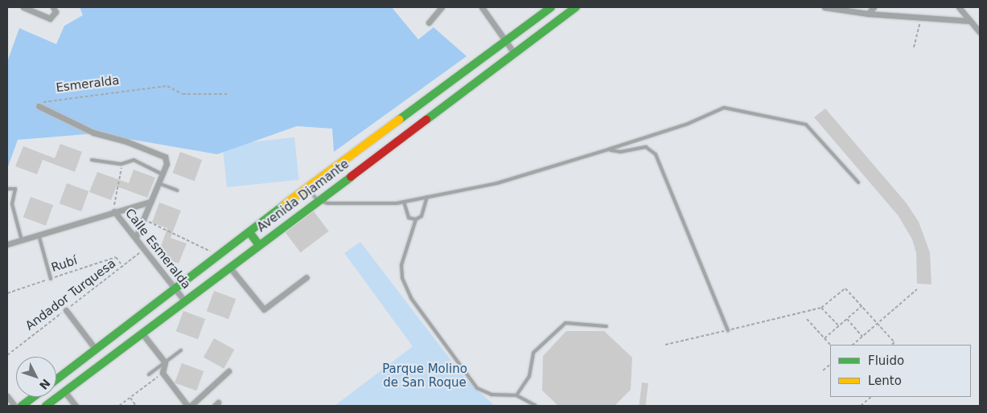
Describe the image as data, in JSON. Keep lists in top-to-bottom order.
{
  "streets": {
    "main road": ["Avenida Diamante"],
    "street": ["Esmeralda", "Calle Esmeralda"],
    "path": ["Rubí", "Andador Turquesa"]
  },
  "crossings": [
    ["Avenida Diamante", "Calle Esmeralda"],
    ["Calle Esmeralda", "Andador Turquesa"],
    ["Rubí", "Andador Turquesa"]
  ],
  "parks": ["Parque Molino de San Roque"],
  "legend": ["Fluido", "Lento"],
  "north": "bottom right"
}
